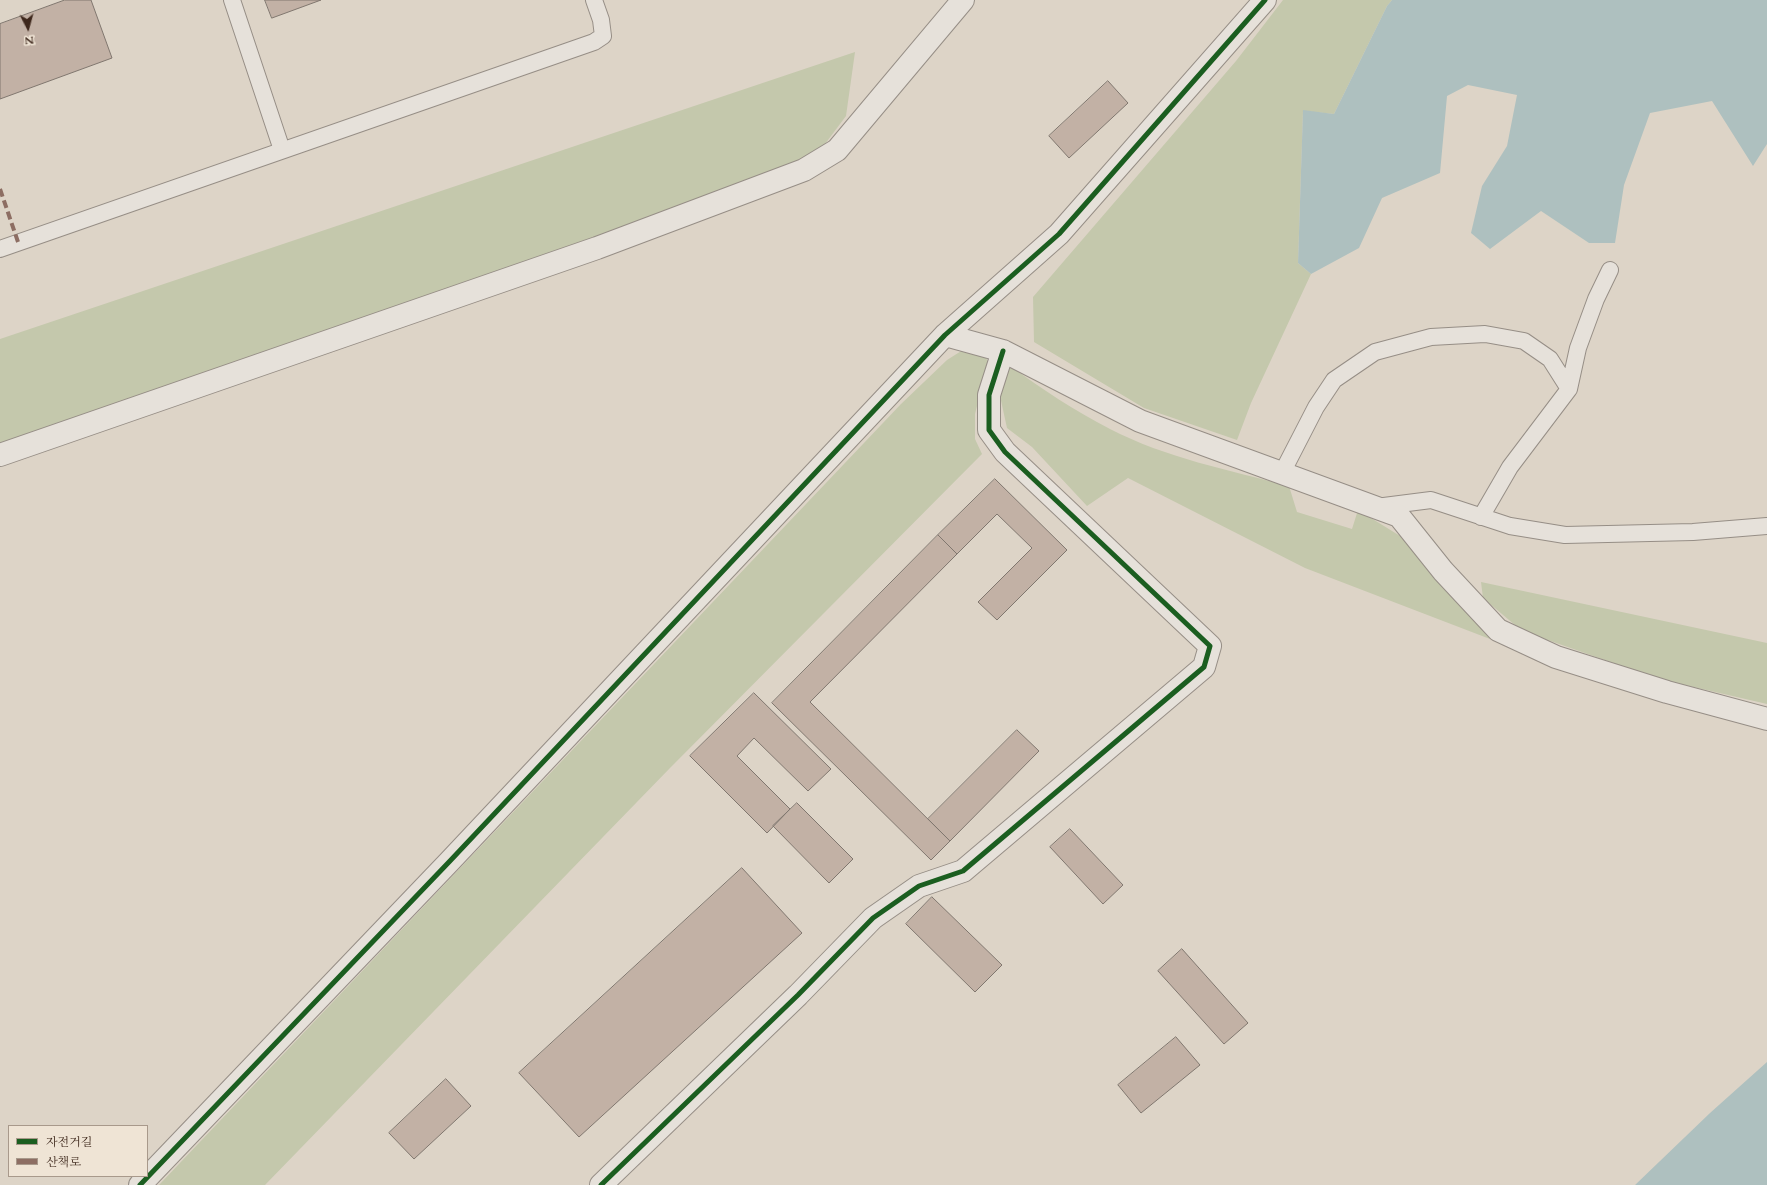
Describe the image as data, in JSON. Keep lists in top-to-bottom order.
{
  "legend": ["자전거길", "산책로"],
  "north": "bottom"
}
